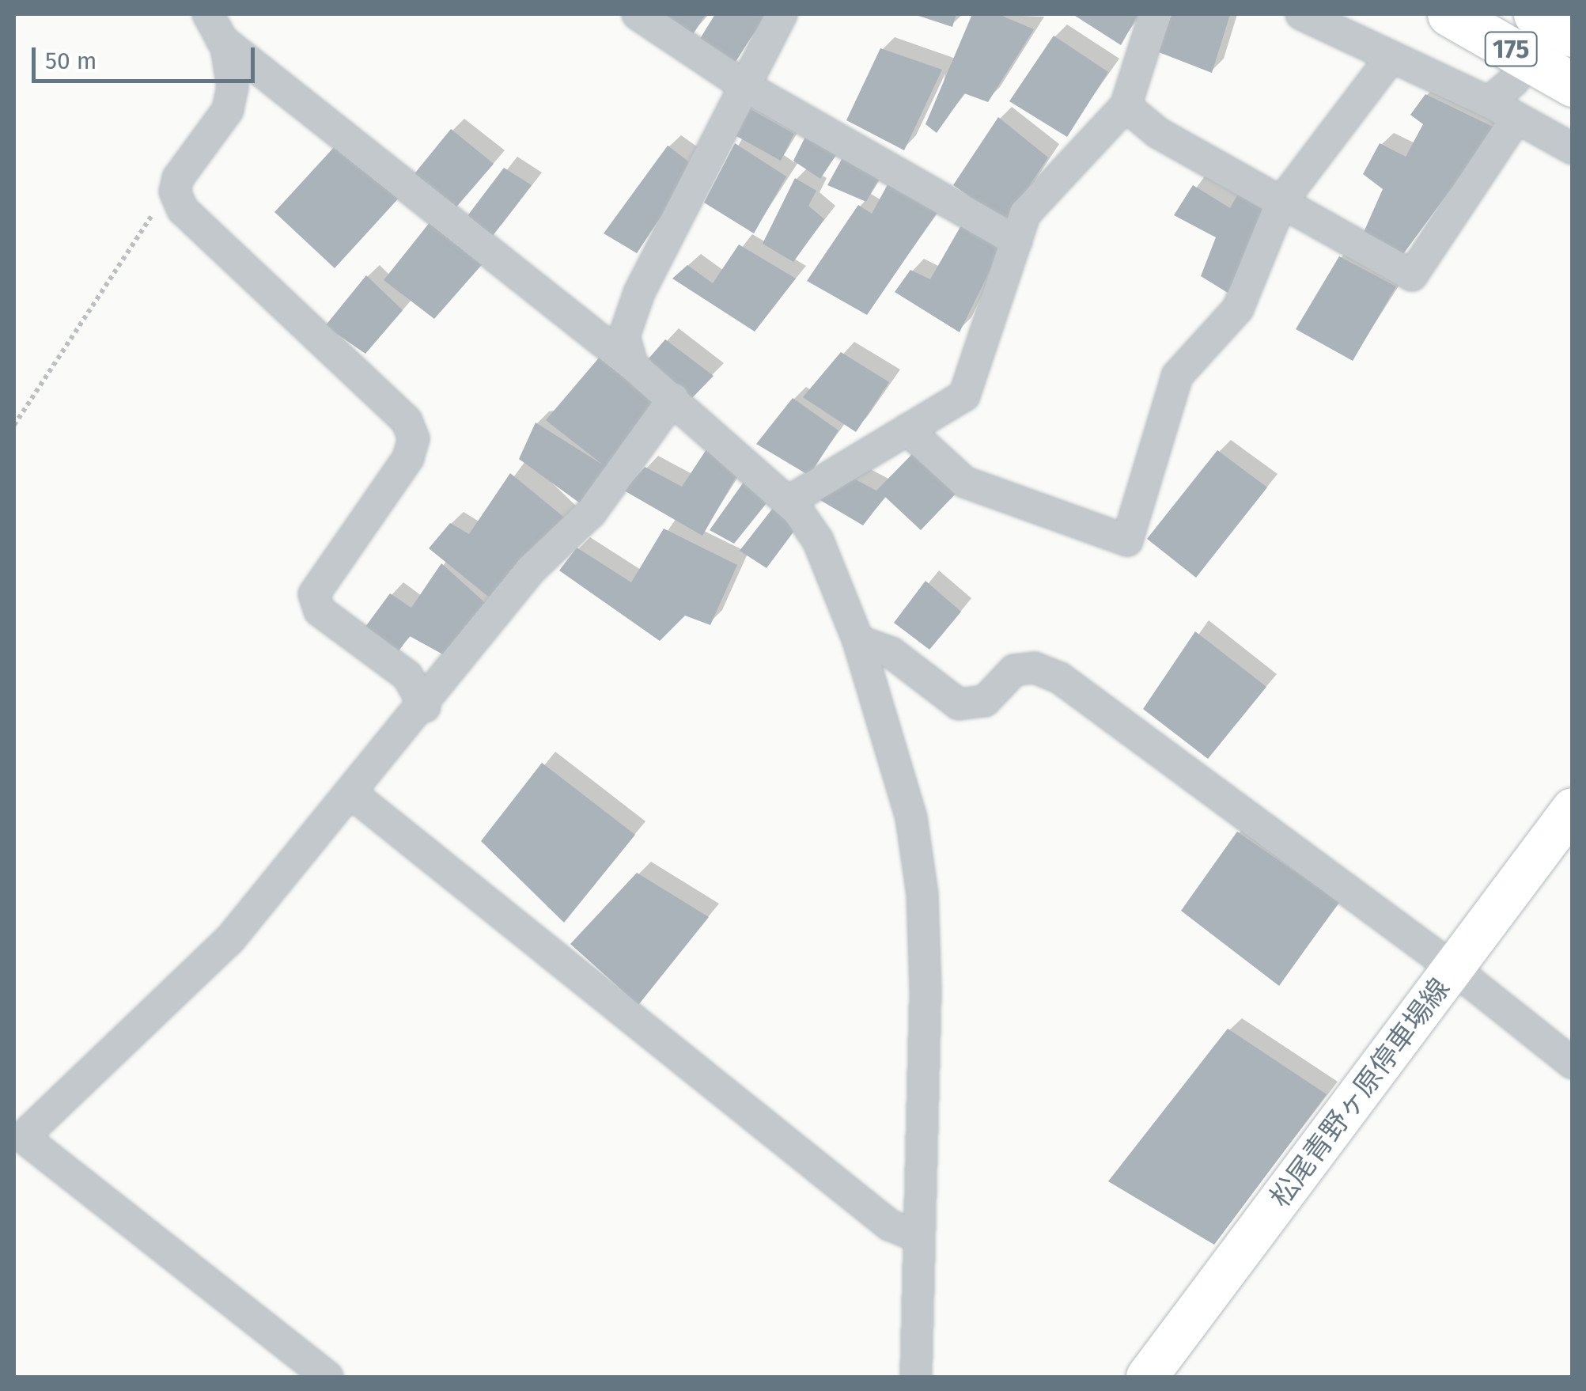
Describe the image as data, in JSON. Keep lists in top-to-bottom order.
{
  "streets": {
    "highway": ["175"],
    "main road": ["松尾青野ヶ原停車場線"]
  },
  "scale_bar": "50 m"
}
